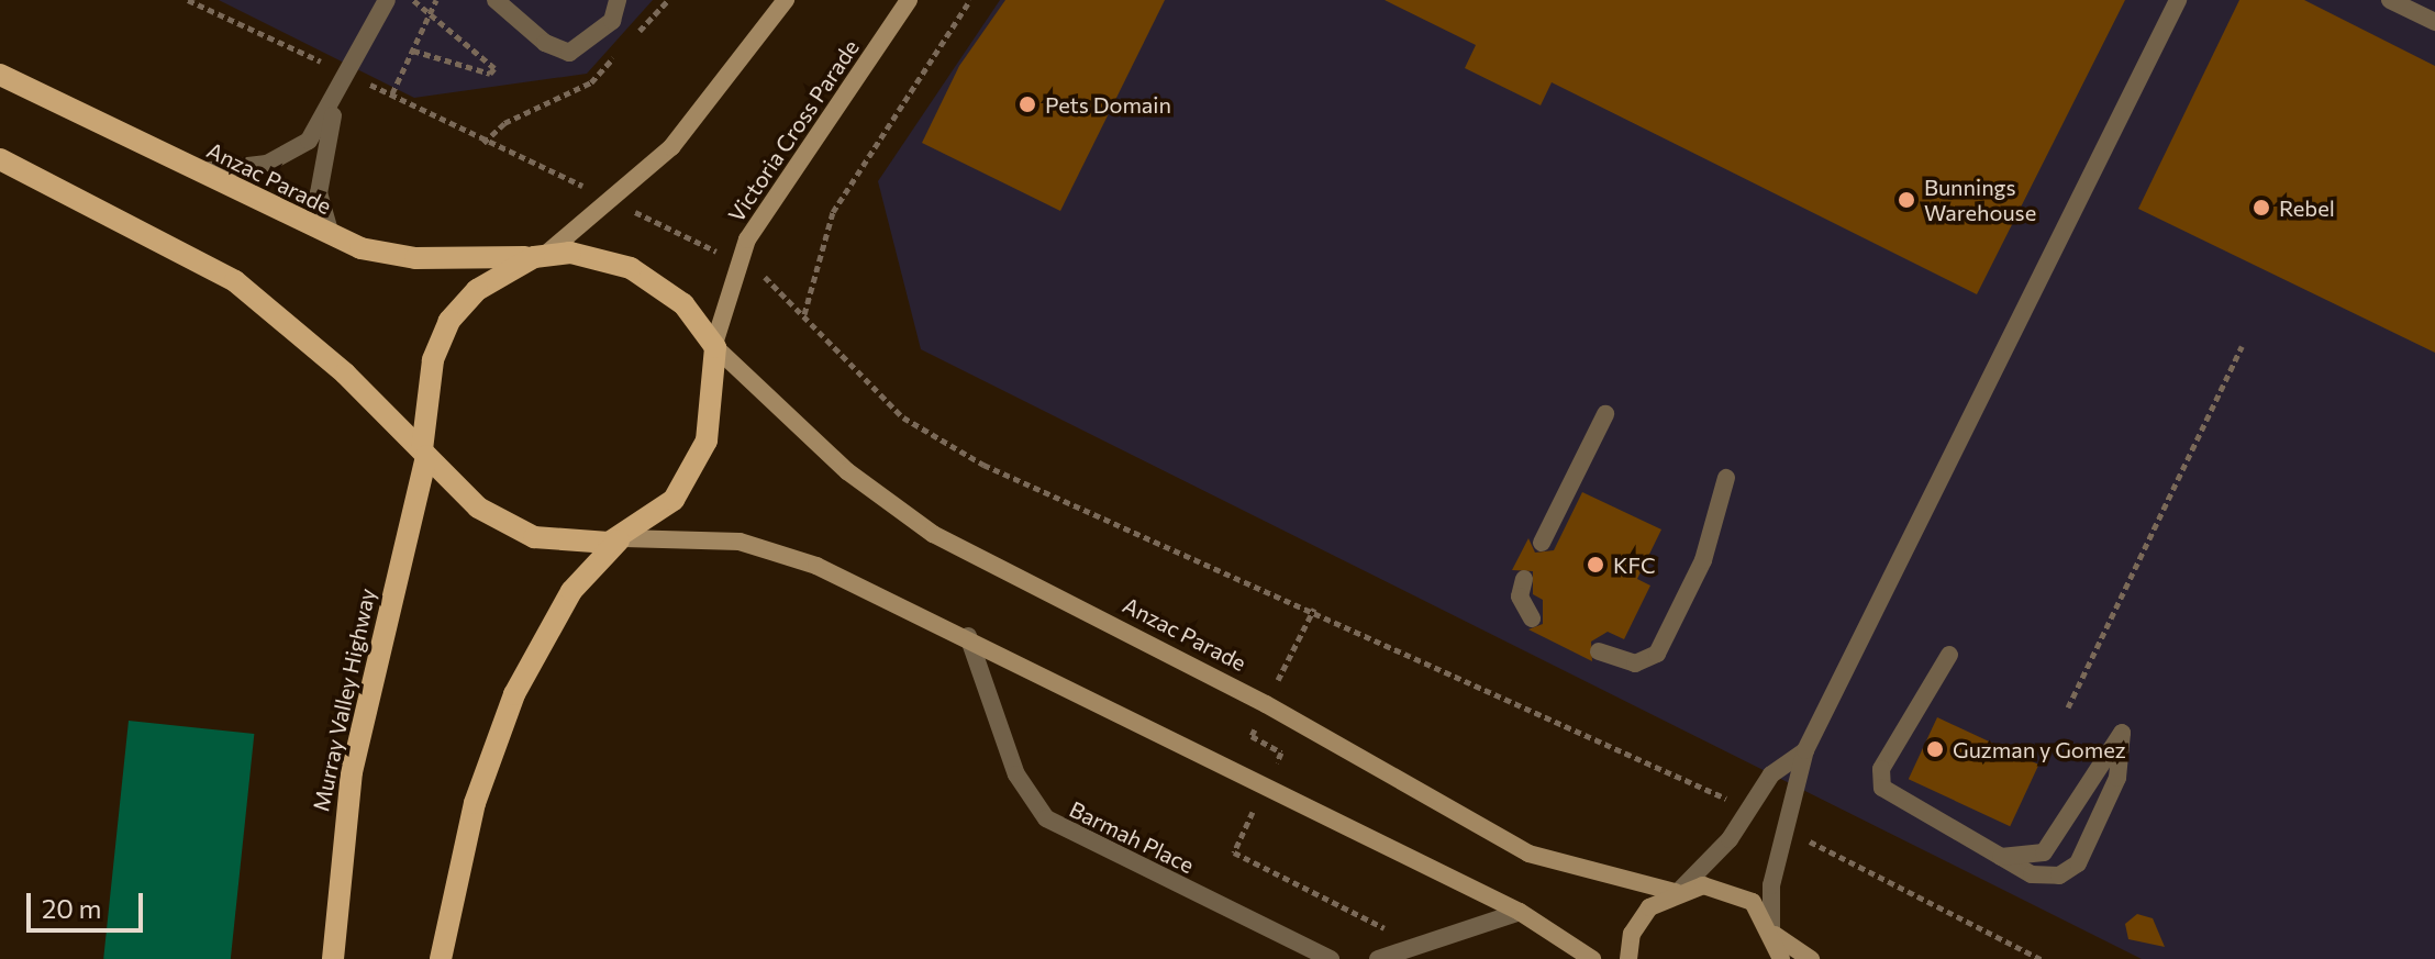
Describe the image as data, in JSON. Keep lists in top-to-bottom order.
{
  "streets": {
    "main road": ["Victoria Cross Parade", "Anzac Parade", "Murray Valley Highway"],
    "street": ["Barmah Place"]
  },
  "crossings": [
    ["Victoria Cross Parade", "Anzac Parade"],
    ["Victoria Cross Parade", "Murray Valley Highway"],
    ["Anzac Parade", "Murray Valley Highway"]
  ],
  "places": [
    "Pets Domain",
    "Bunnings Warehouse",
    "Rebel",
    "KFC",
    "Guzman y Gomez"
  ],
  "scale_bar": "20 m"
}
